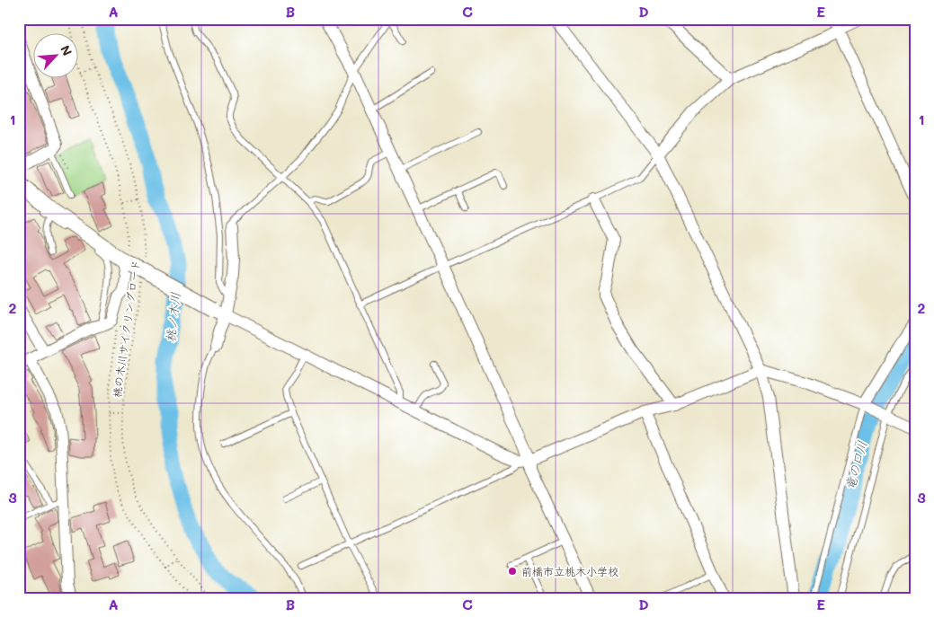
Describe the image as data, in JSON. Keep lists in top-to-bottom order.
{
  "streets": {
    "path": ["桃の木川サイクリングロード"]
  },
  "water": ["桃ノ木川", "竜の口川"],
  "places": ["前橋市立桃木小学校"],
  "north": "top right",
  "grid": {
    "columns": [
      "A",
      "B",
      "C",
      "D",
      "E"
    ],
    "rows": ["1", "2", "3"]
  }
}
